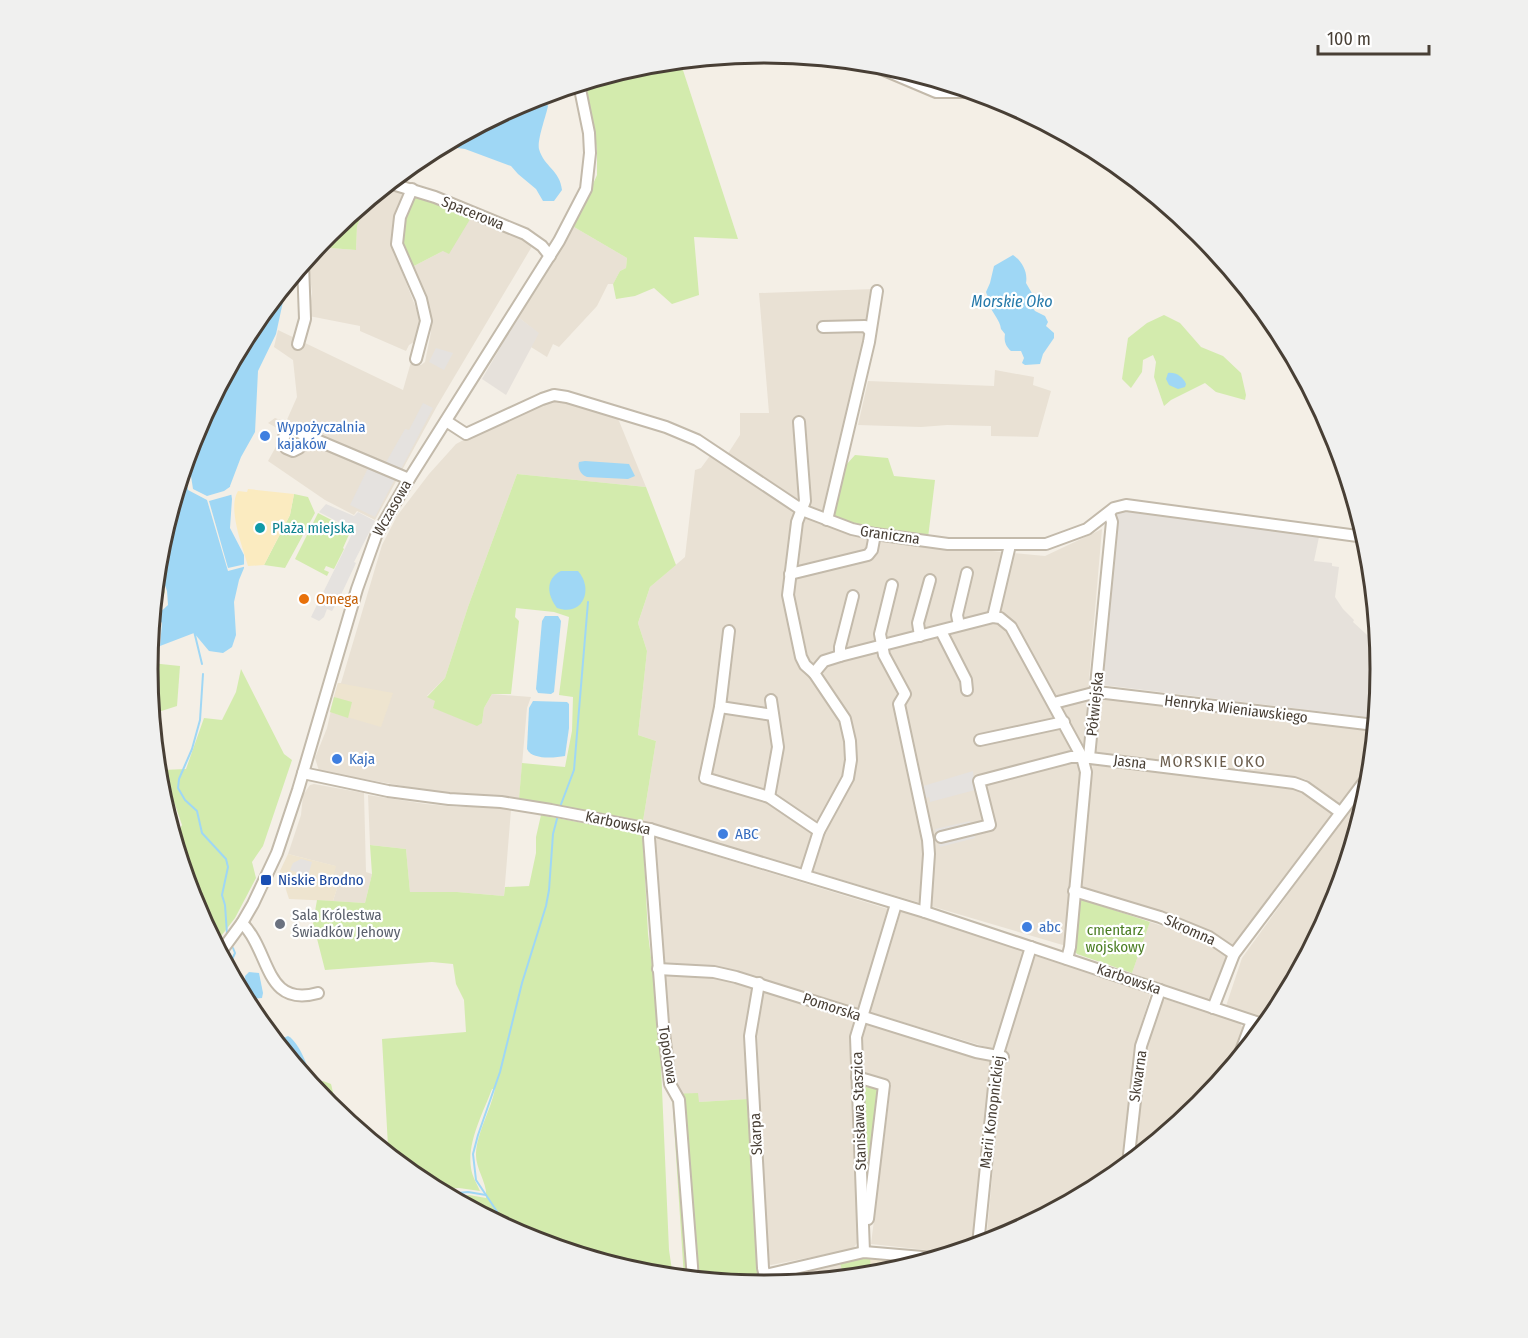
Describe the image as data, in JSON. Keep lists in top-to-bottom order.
{
  "streets": {
    "street": [
      "Spacerowa",
      "Wczasowa",
      "Graniczna",
      "Półwiejska",
      "Henryka Wieniawskiego",
      "Jasna",
      "Karbowska",
      "Skromna",
      "Pomorska",
      "Topolowa",
      "Skwarna",
      "Stanisława Staszica",
      "Marii Konopnickiej",
      "Skarpa"
    ]
  },
  "crossings": [
    ["Spacerowa", "Wczasowa"],
    ["Wczasowa", "Graniczna"],
    ["Wczasowa", "Karbowska"],
    ["Graniczna", "Półwiejska"],
    ["Półwiejska", "Henryka Wieniawskiego"],
    ["Półwiejska", "Jasna"],
    ["Półwiejska", "Karbowska"],
    ["Półwiejska", "Skromna"],
    ["Karbowska", "Topolowa"],
    ["Karbowska", "Skwarna"],
    ["Karbowska", "Stanisława Staszica"],
    ["Karbowska", "Marii Konopnickiej"],
    ["Pomorska", "Topolowa"],
    ["Pomorska", "Stanisława Staszica"],
    ["Pomorska", "Marii Konopnickiej"],
    ["Pomorska", "Skarpa"]
  ],
  "districts": ["MORSKIE OKO"],
  "water": ["Morskie Oko"],
  "parks": ["cmentarz wojskowy"],
  "places": {
    "other": [
      "Wypożyczalnia kajaków",
      "Plaża miejska",
      "Omega",
      "Kaja",
      "ABC",
      "Sala Królestwa Świadków Jehowy",
      "abc"
    ],
    "transit": ["Niskie Brodno"]
  },
  "scale_bar": "100 m"
}
